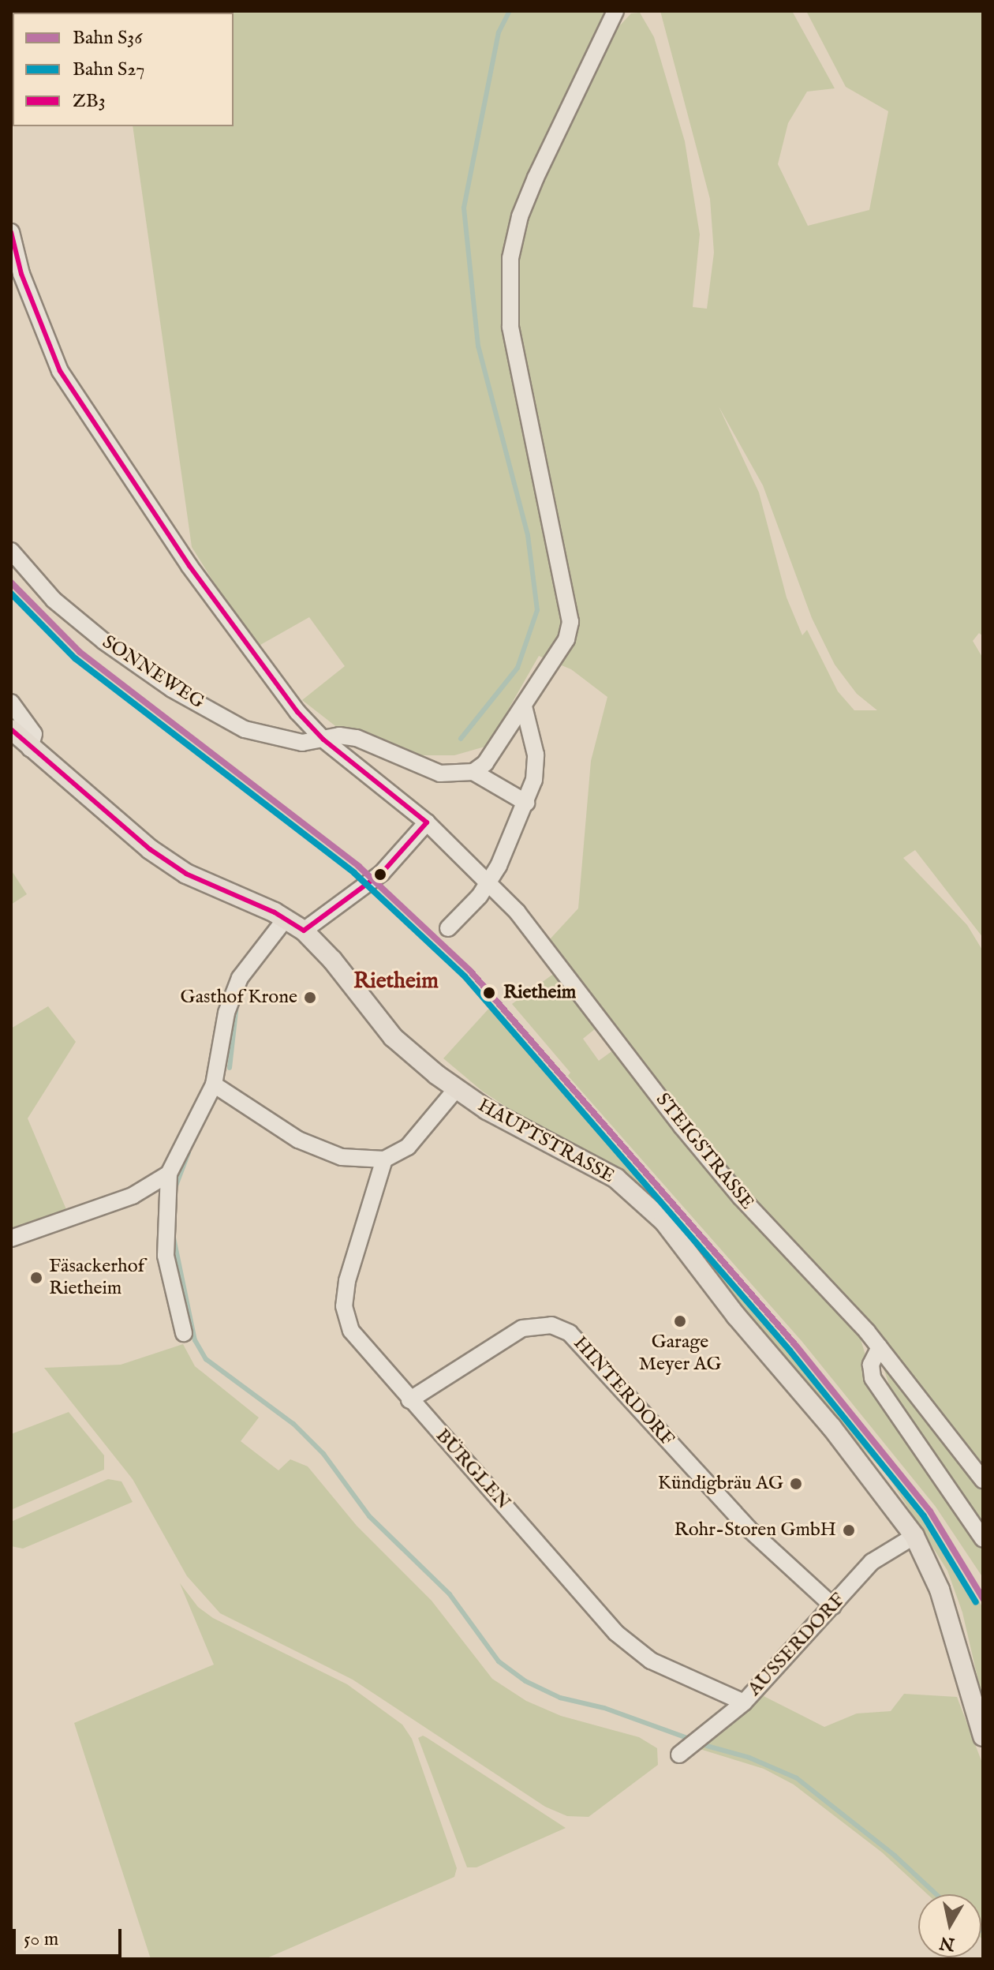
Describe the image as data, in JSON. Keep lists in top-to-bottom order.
{
  "streets": {
    "main road": ["HAUPTSTRASSE"],
    "street": [
      "SONNEWEG",
      "STEIGSTRASSE",
      "HINTERDORF",
      "BÜRGLEN",
      "AUSSERDORF"
    ]
  },
  "crossings": [
    ["SONNEWEG", "STEIGSTRASSE"],
    ["HAUPTSTRASSE", "AUSSERDORF"],
    ["HINTERDORF", "BÜRGLEN"],
    ["HINTERDORF", "AUSSERDORF"],
    ["BÜRGLEN", "AUSSERDORF"]
  ],
  "districts": ["Rietheim"],
  "places": [
    "Rietheim",
    "Gasthof Krone",
    "Fäsackerhof Rietheim",
    "Garage Meyer AG",
    "Kündigbräu AG",
    "Rohr-Storen GmbH"
  ],
  "lines": ["transit line ZB3", "rail line S36", "rail line S27"],
  "legend": ["Bahn S36", "Bahn S27", "ZB3"],
  "scale_bar": "50 m",
  "north": "bottom"
}
